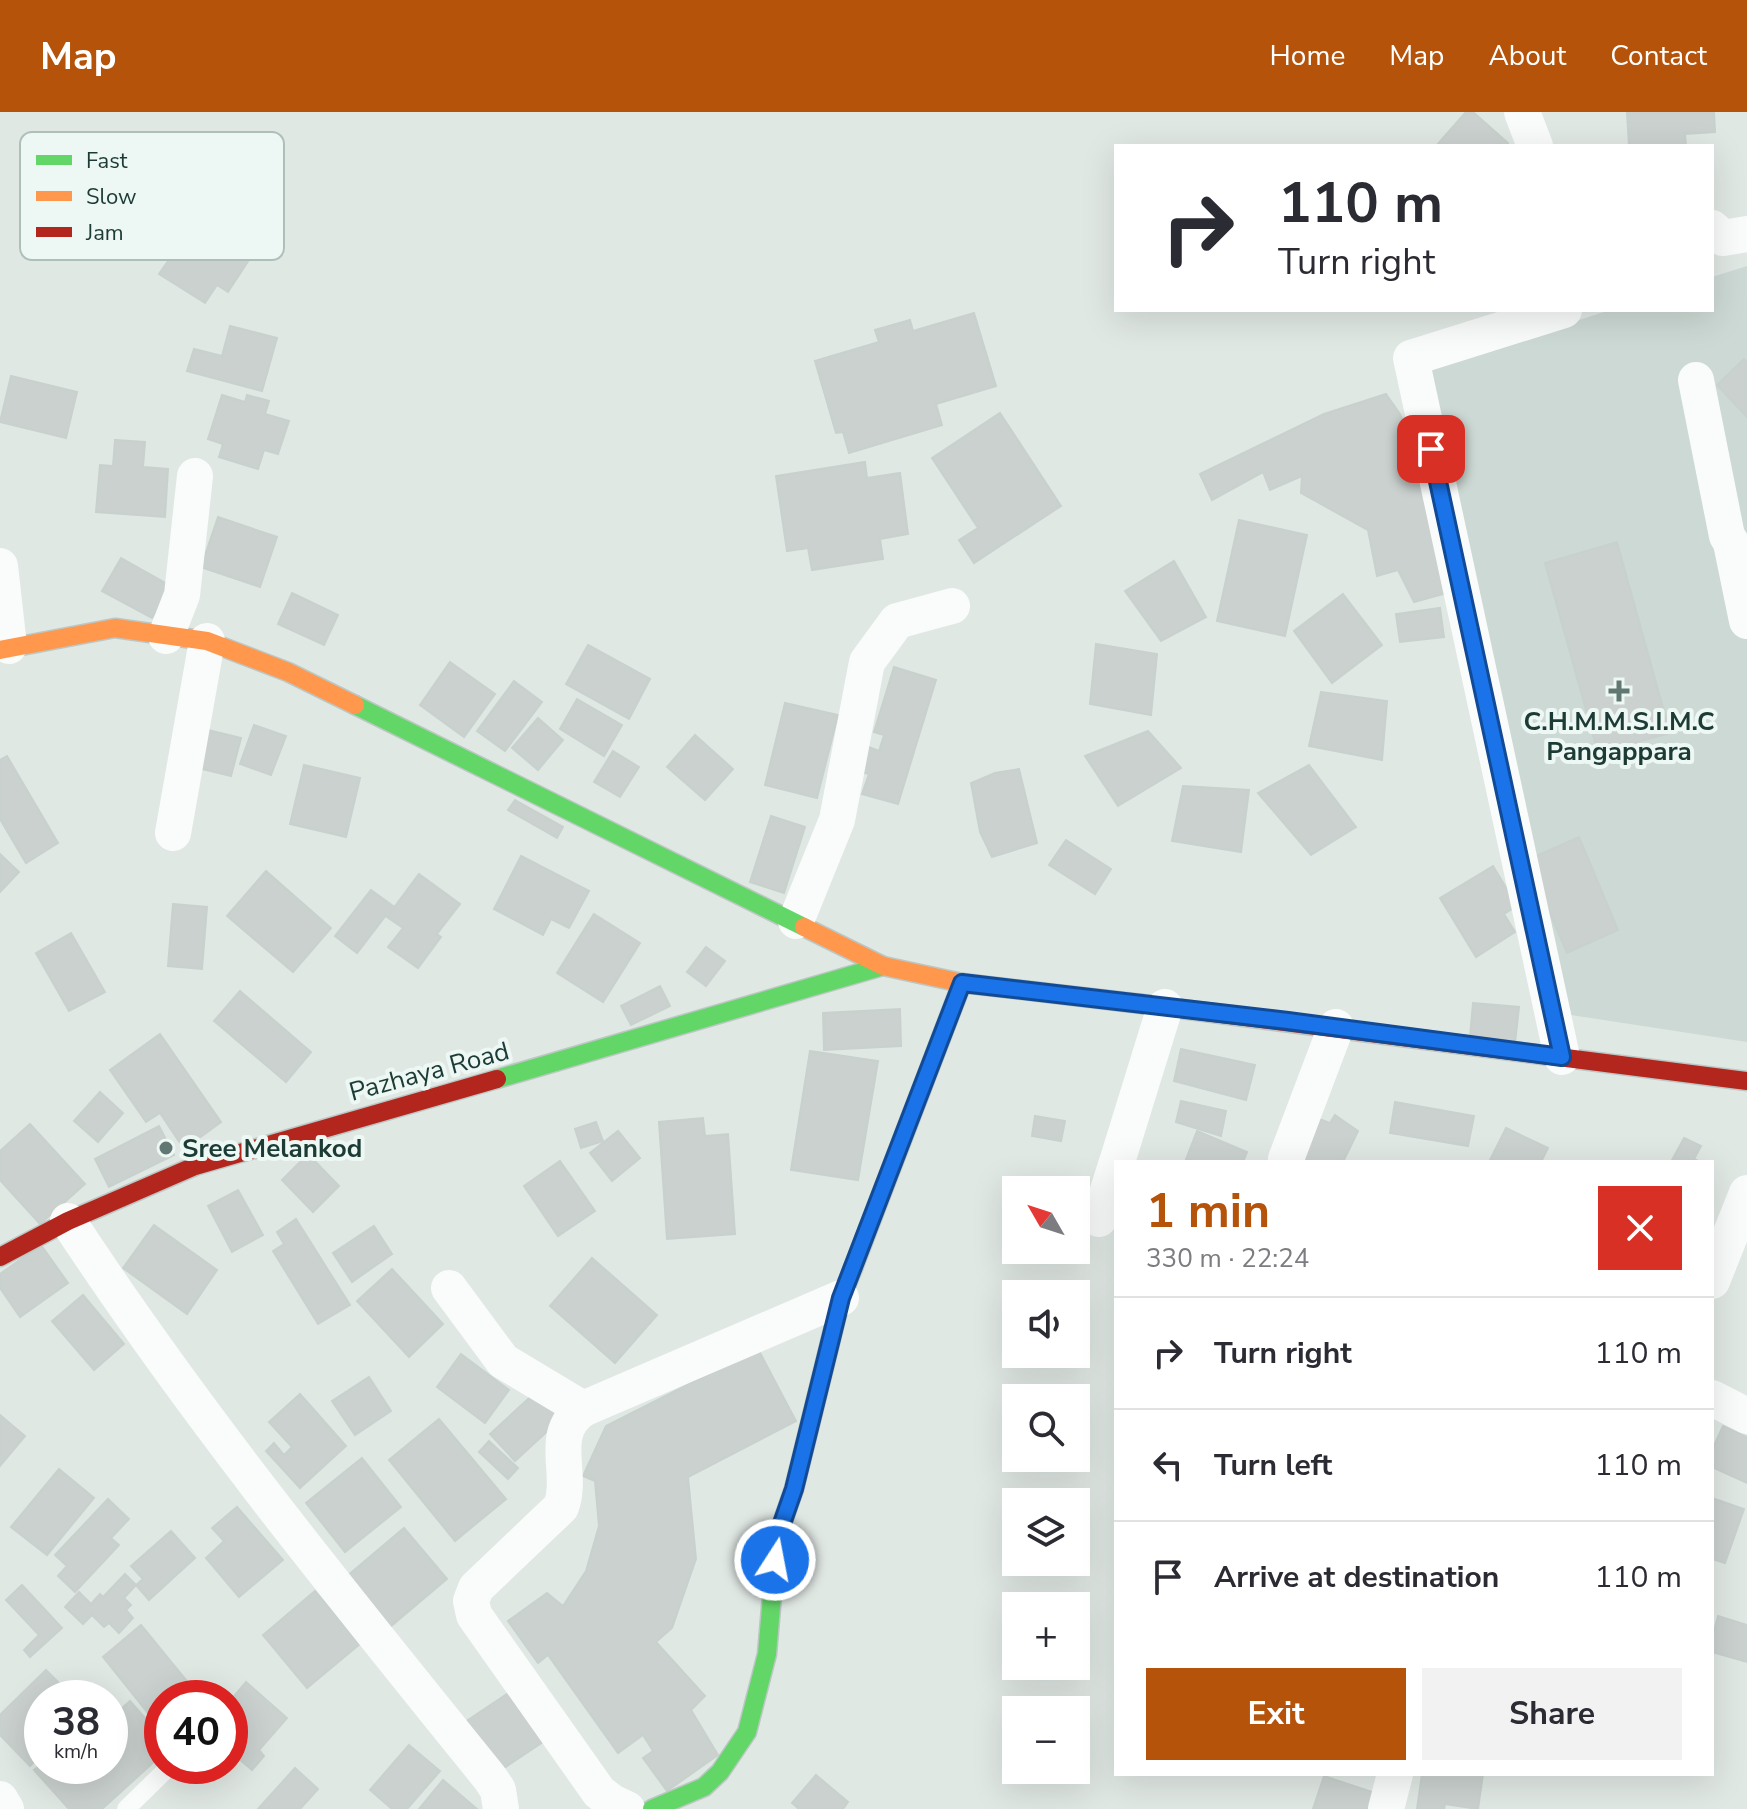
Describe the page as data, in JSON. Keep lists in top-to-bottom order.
{
  "streets": {
    "main road": ["Pazhaya Road"]
  },
  "places": {
    "health": ["C.H.M.M.S.I.M.C Pangappara"],
    "other": ["Sree Melankod"]
  },
  "legend": ["Fast", "Slow", "Jam"],
  "north": "top left",
  "page": {
    "header": "Map",
    "nav": [
      "Home",
      "Map",
      "About",
      "Contact"
    ],
    "turn": ["110 m", "Turn right"],
    "heading": ["1 min", "330 m · 22:24"],
    "map_buttons": ["+", "−"],
    "list": [
      {
        "name": "Turn right",
        "value": "110 m"
      },
      {
        "name": "Turn left",
        "value": "110 m"
      },
      {
        "name": "Arrive at destination",
        "value": "110 m"
      }
    ],
    "buttons": ["Exit", "Share"],
    "speed": "38 km/h",
    "limit": "40"
  }
}
